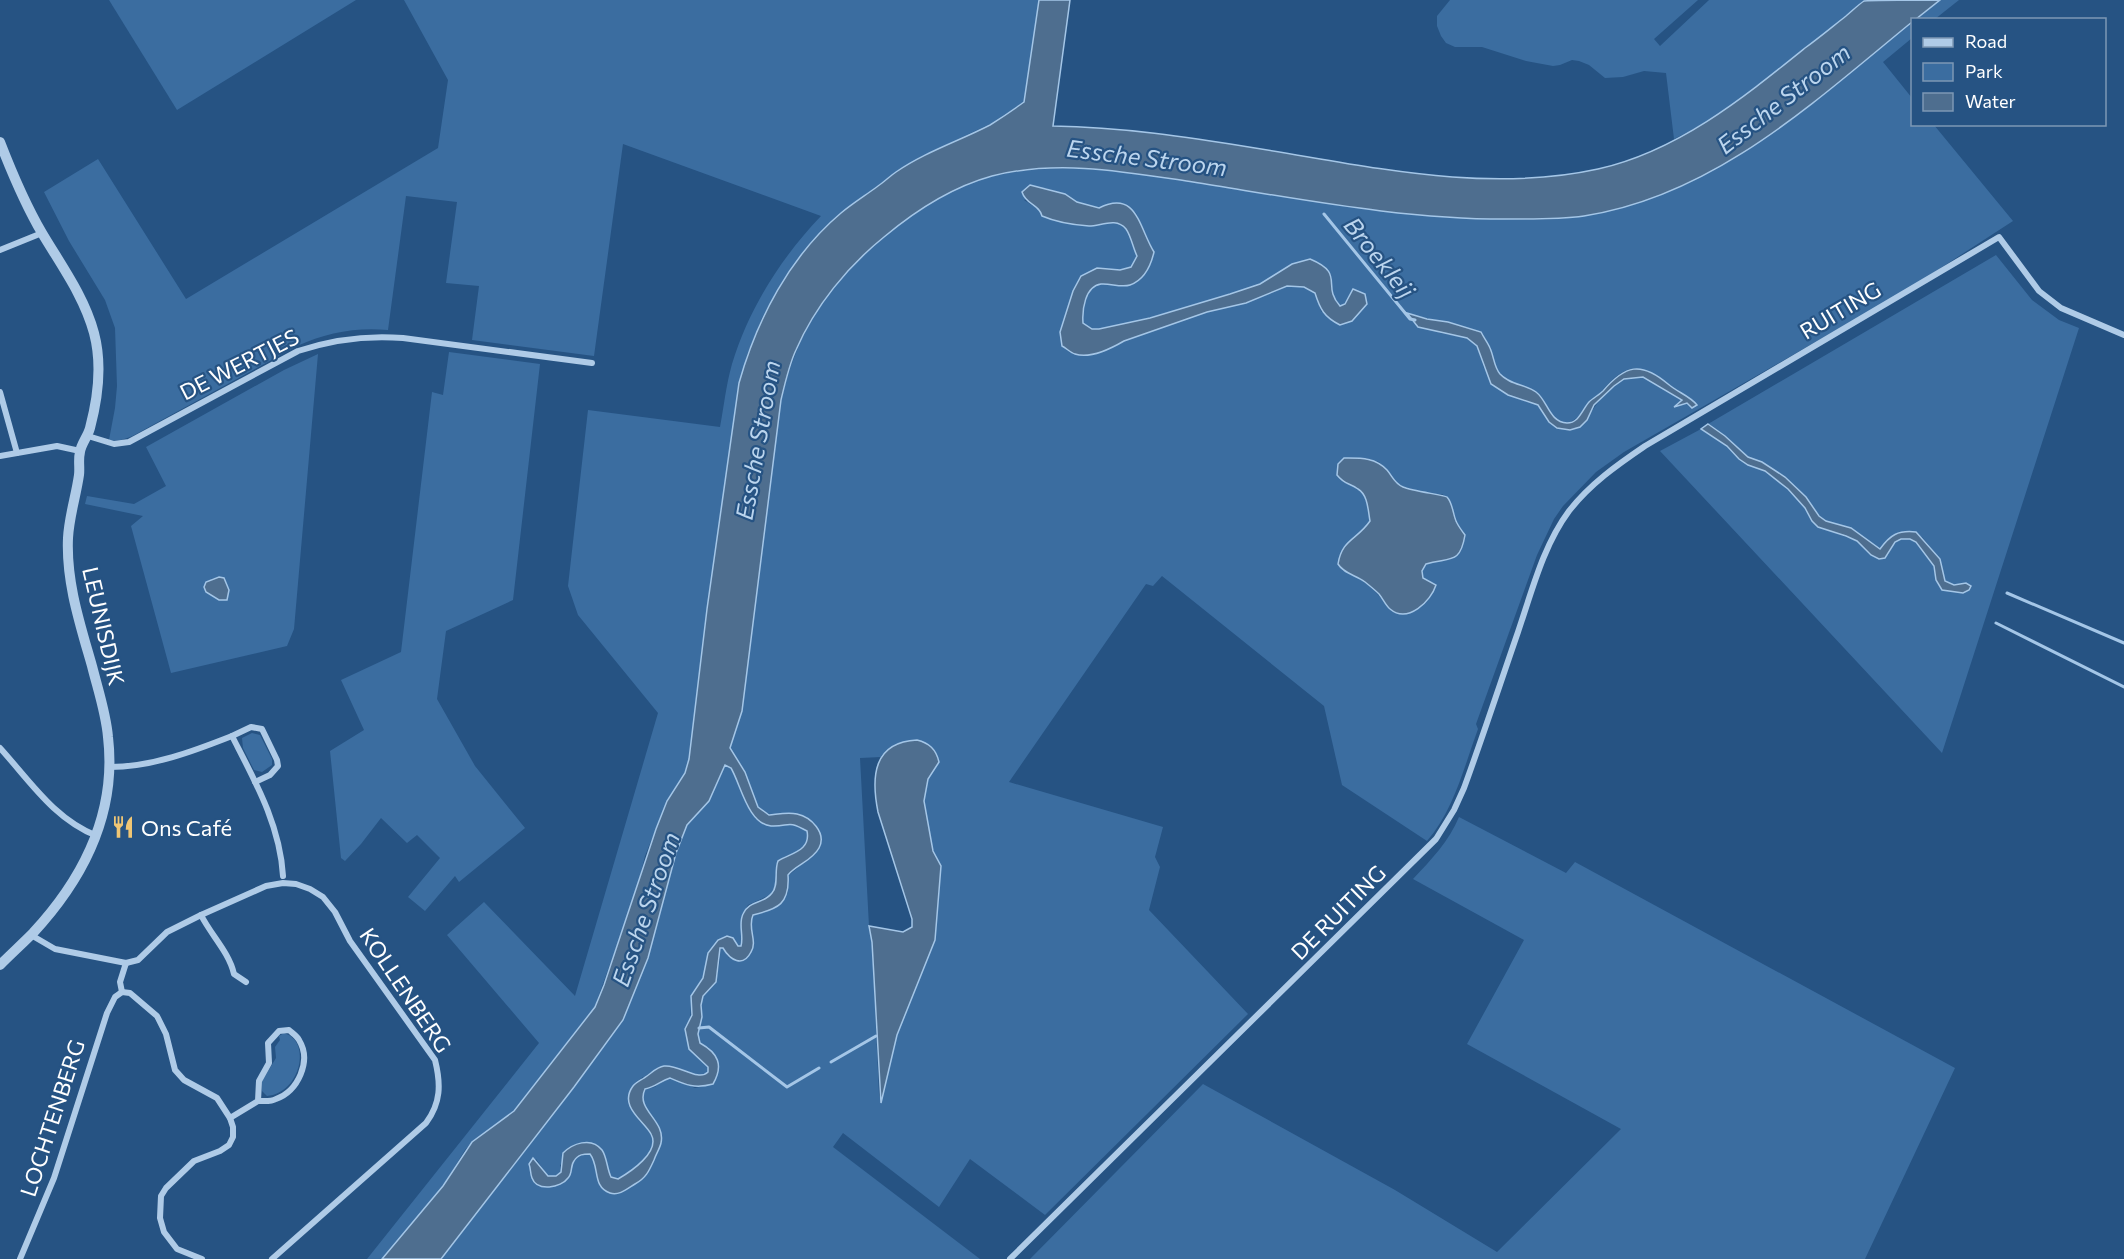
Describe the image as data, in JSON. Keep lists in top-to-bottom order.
{
  "streets": {
    "street": [
      "RUITING",
      "DE WERTJES",
      "LEUNISDIJK",
      "DE RUITING",
      "KOLLENBERG",
      "LOCHTENBERG"
    ]
  },
  "crossings": [
    ["RUITING", "DE RUITING"],
    ["DE WERTJES", "LEUNISDIJK"]
  ],
  "water": ["Essche Stroom", "Broekleij"],
  "places": {
    "restaurant": ["Ons Café"]
  },
  "legend": ["Road", "Park", "Water"]
}
